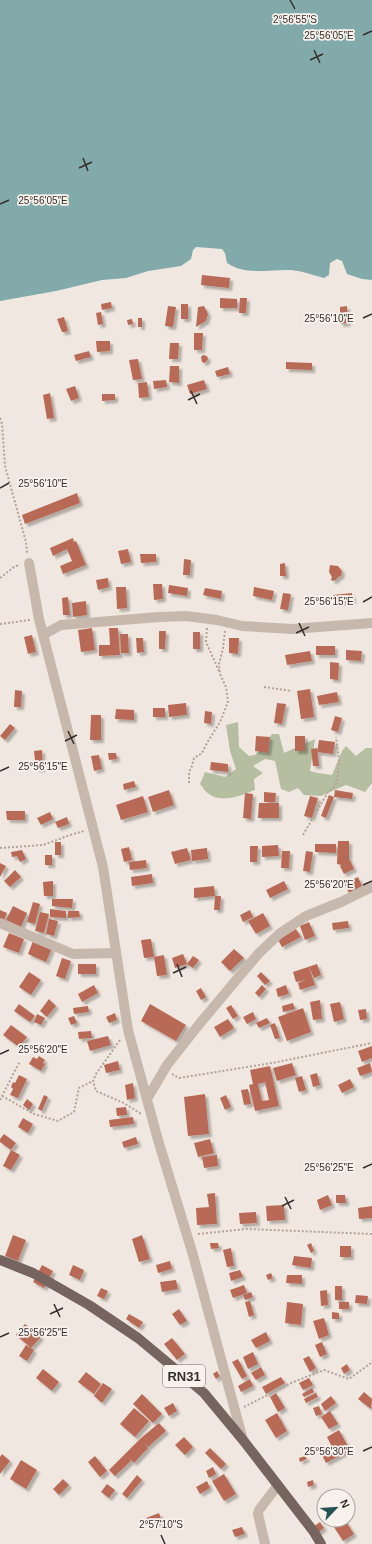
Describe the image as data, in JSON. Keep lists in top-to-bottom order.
{
  "streets": {
    "main road": ["RN31"]
  },
  "north": "top right",
  "coordinates": [
    "2°56'55\"S",
    "25°56'05\"E",
    "25°56'10\"E",
    "25°56'15\"E",
    "25°56'20\"E",
    "25°56'25\"E",
    "25°56'30\"E",
    "2°57'10\"S"
  ]
}
